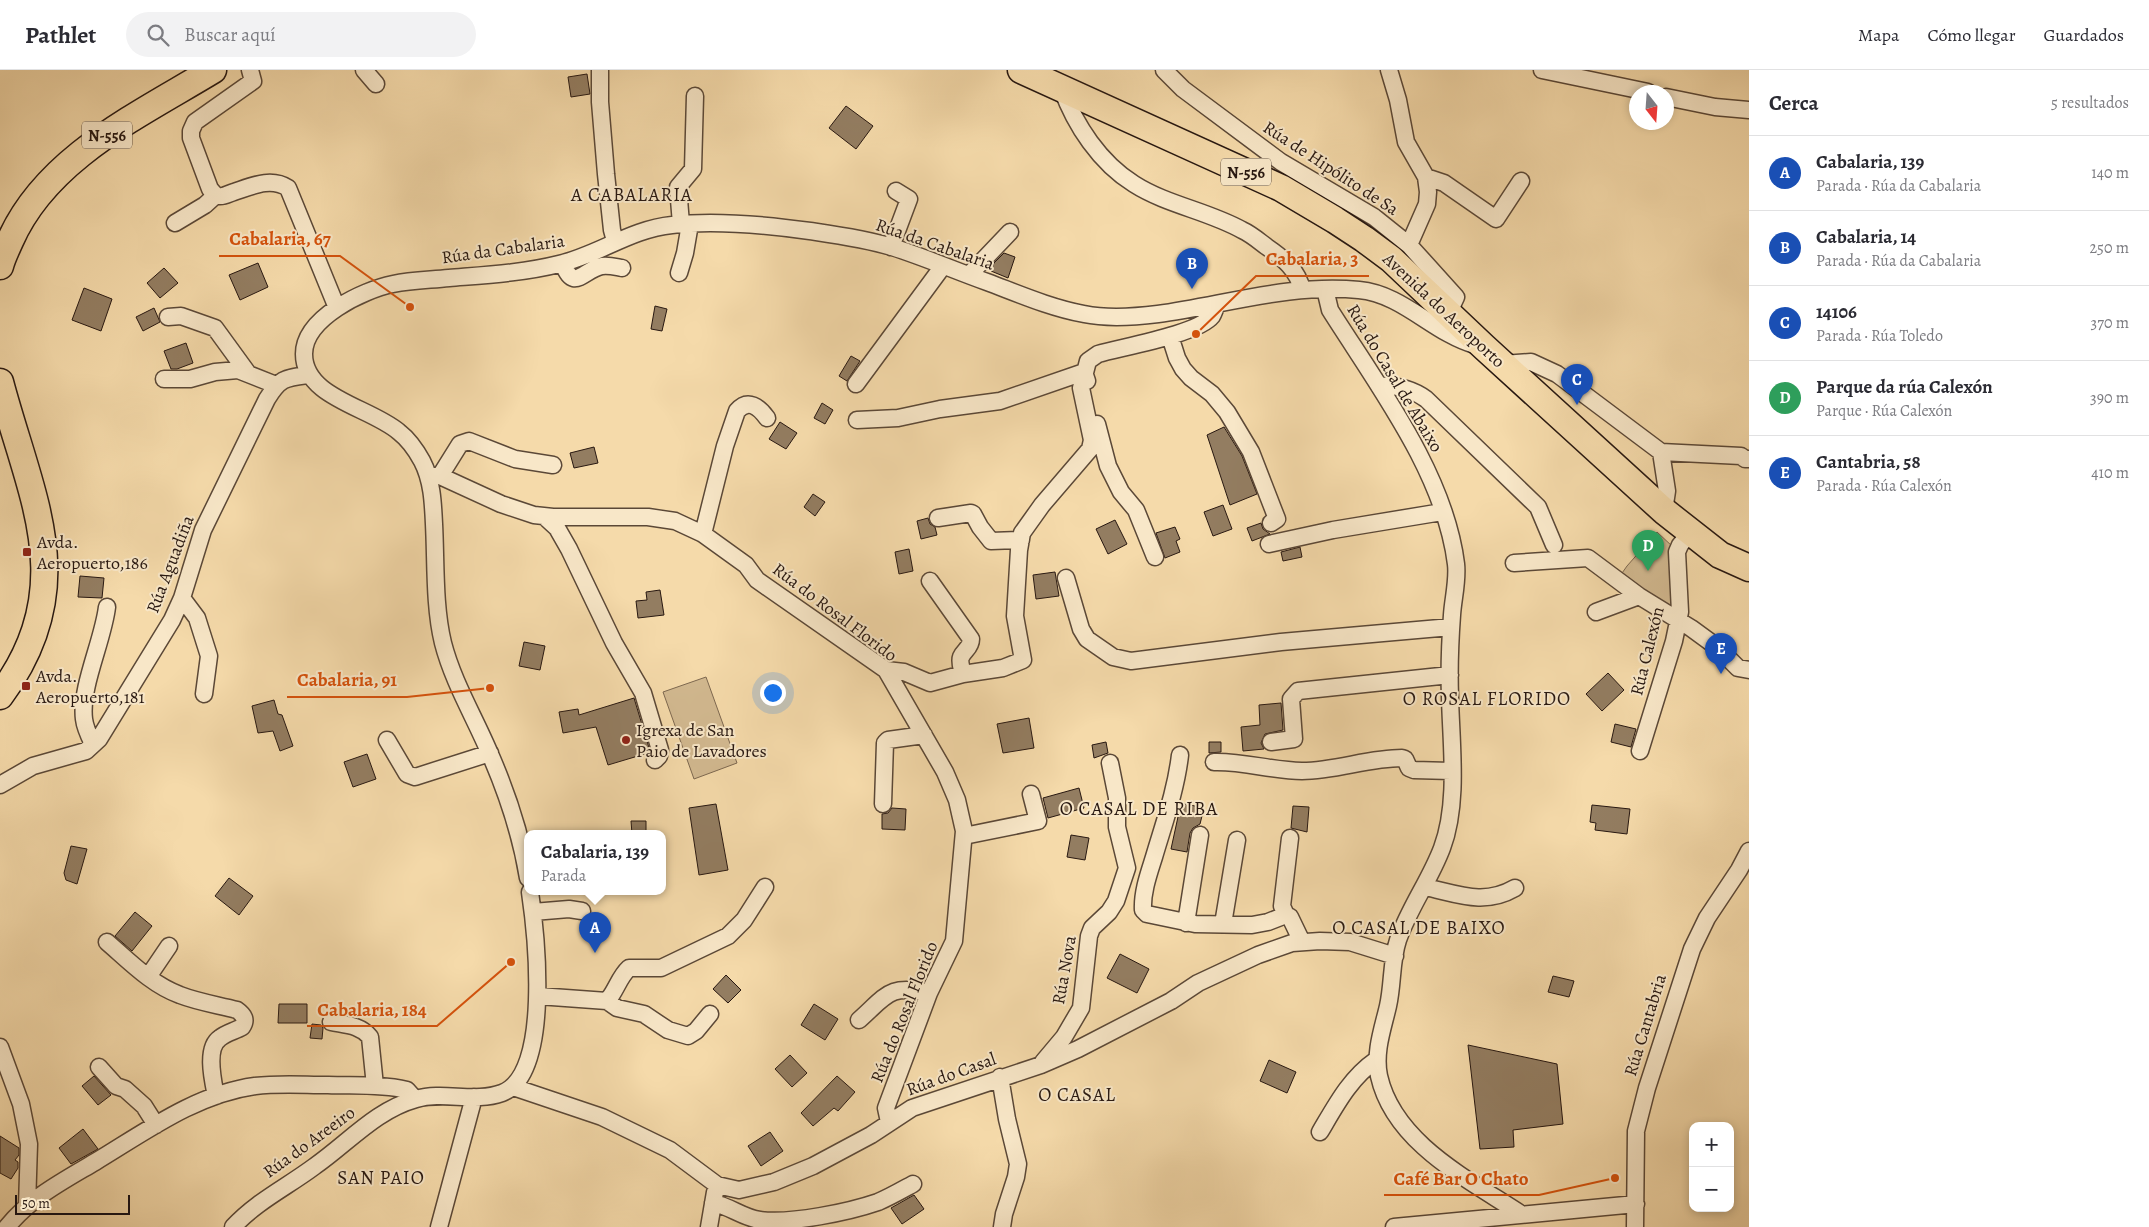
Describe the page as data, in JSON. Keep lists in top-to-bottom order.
{
  "streets": {
    "main road": ["N-556", "Avenida do Aeroporto"],
    "street": [
      "Rúa de Hipólito de Sa",
      "Rúa da Cabalaria",
      "Rúa do Casal de Abaixo",
      "Rúa Aguadiña",
      "Rúa do Rosal Florido",
      "Rúa Calexón",
      "Rúa Nova",
      "Rúa Cantabria",
      "Rúa do Casal",
      "Rúa do Areeiro"
    ]
  },
  "crossings": [
    ["Rúa de Hipólito de Sa", "Avenida do Aeroporto"],
    ["Rúa da Cabalaria", "Avenida do Aeroporto"],
    ["Rúa da Cabalaria", "Rúa do Casal de Abaixo"],
    ["Avenida do Aeroporto", "Rúa Calexón"],
    ["Rúa do Casal de Abaixo", "Rúa do Casal"],
    ["Rúa do Rosal Florido", "Rúa do Casal"],
    ["Rúa Nova", "Rúa do Casal"]
  ],
  "districts": [
    "A CABALARIA",
    "O ROSAL FLORIDO",
    "O CASAL DE RIBA",
    "O CASAL DE BAIXO",
    "O CASAL",
    "SAN PAIO"
  ],
  "places": {
    "other": [
      "Cabalaria, 67",
      "Cabalaria, 3",
      "Cabalaria, 91",
      "Igrexa de San Paio de Lavadores",
      "Cabalaria, 184",
      "Café Bar O Chato"
    ],
    "transit": ["Avda. Aeropuerto,186", "Avda. Aeropuerto,181"]
  },
  "scale_bar": "50 m",
  "north": "bottom",
  "page": {
    "header": "Pathlet",
    "search": "Buscar aquí",
    "nav": ["Mapa", "Cómo llegar", "Guardados"],
    "heading": ["Cerca", "5 resultados"],
    "list": [
      {
        "mark": "A",
        "name": "Cabalaria, 139",
        "note": "Parada · Rúa da Cabalaria",
        "value": "140 m"
      },
      {
        "mark": "B",
        "name": "Cabalaria, 14",
        "note": "Parada · Rúa da Cabalaria",
        "value": "250 m"
      },
      {
        "mark": "C",
        "name": "14106",
        "note": "Parada · Rúa Toledo",
        "value": "370 m"
      },
      {
        "mark": "D",
        "name": "Parque da rúa Calexón",
        "note": "Parque · Rúa Calexón",
        "value": "390 m"
      },
      {
        "mark": "E",
        "name": "Cantabria, 58",
        "note": "Parada · Rúa Calexón",
        "value": "410 m"
      }
    ],
    "pins": [
      "B",
      "C",
      "D",
      "E",
      "A"
    ],
    "popup": ["Cabalaria, 139", "Parada"],
    "map_buttons": ["+", "−"],
    "scale": "50 m"
  }
}
